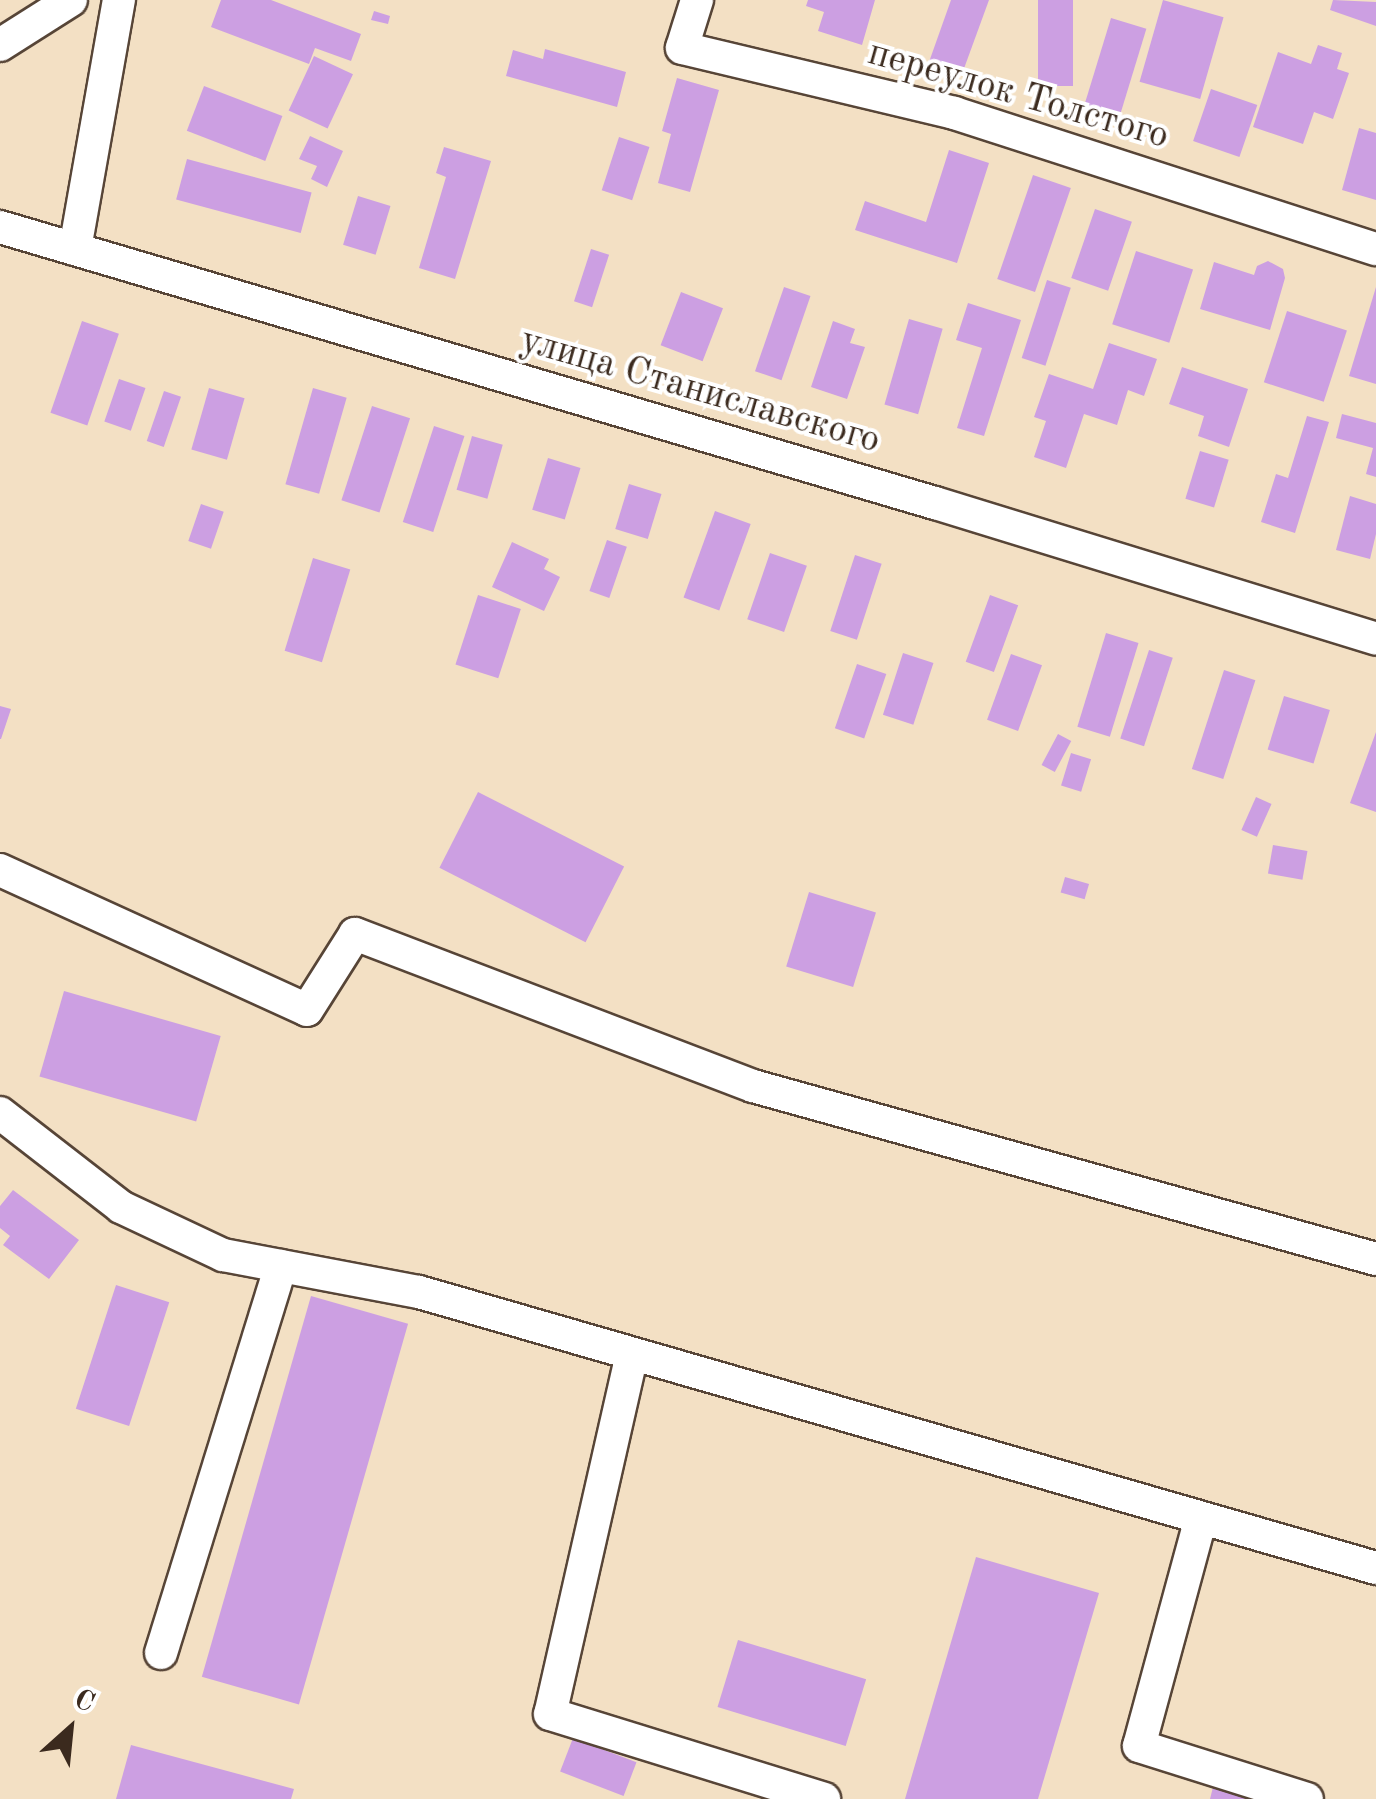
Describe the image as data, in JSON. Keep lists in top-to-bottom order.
{
  "streets": {
    "street": ["переулок Толстого", "улица Станиславского"]
  },
  "north": "top right"
}
